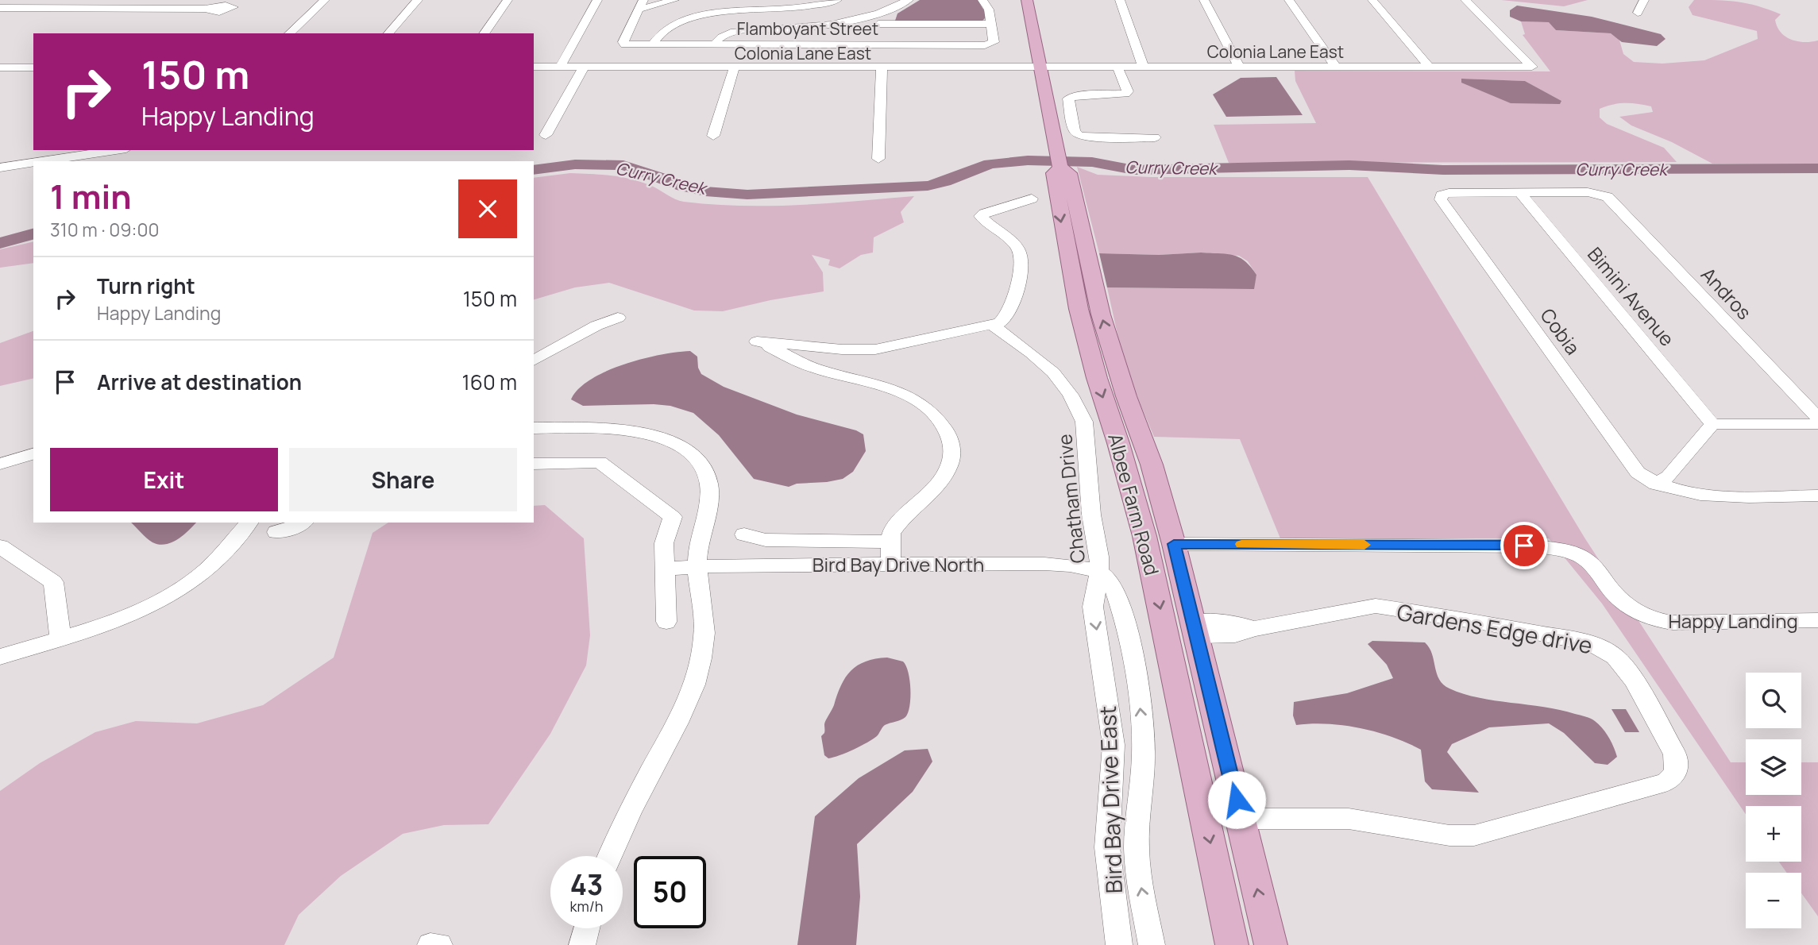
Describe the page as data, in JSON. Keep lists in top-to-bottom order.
{
  "streets": {
    "main road": ["Albee Farm Road"],
    "street": [
      "Flamboyant Street",
      "Colonia Lane East",
      "Andros",
      "Bimini Avenue",
      "Cobia",
      "Chatham Drive",
      "Bird Bay Drive North",
      "Happy Landing",
      "Gardens Edge drive",
      "Bird Bay Drive East"
    ]
  },
  "crossings": [
    ["Colonia Lane East", "Albee Farm Road"],
    ["Andros", "Bimini Avenue"],
    ["Andros", "Cobia"],
    ["Bimini Avenue", "Cobia"],
    ["Chatham Drive", "Bird Bay Drive North"],
    ["Chatham Drive", "Bird Bay Drive East"],
    ["Albee Farm Road", "Happy Landing"],
    ["Albee Farm Road", "Gardens Edge drive"],
    ["Bird Bay Drive North", "Bird Bay Drive East"]
  ],
  "water": ["Curry Creek"],
  "page": {
    "turn": ["150 m", "Happy Landing"],
    "heading": ["1 min", "310 m · 09:00"],
    "list": [
      {
        "name": "Turn right",
        "note": "Happy Landing",
        "value": "150 m"
      },
      {
        "name": "Arrive at destination",
        "value": "160 m"
      }
    ],
    "buttons": ["Exit", "Share"],
    "map_buttons": ["+", "−"],
    "speed": "43 km/h",
    "limit": "50"
  }
}
